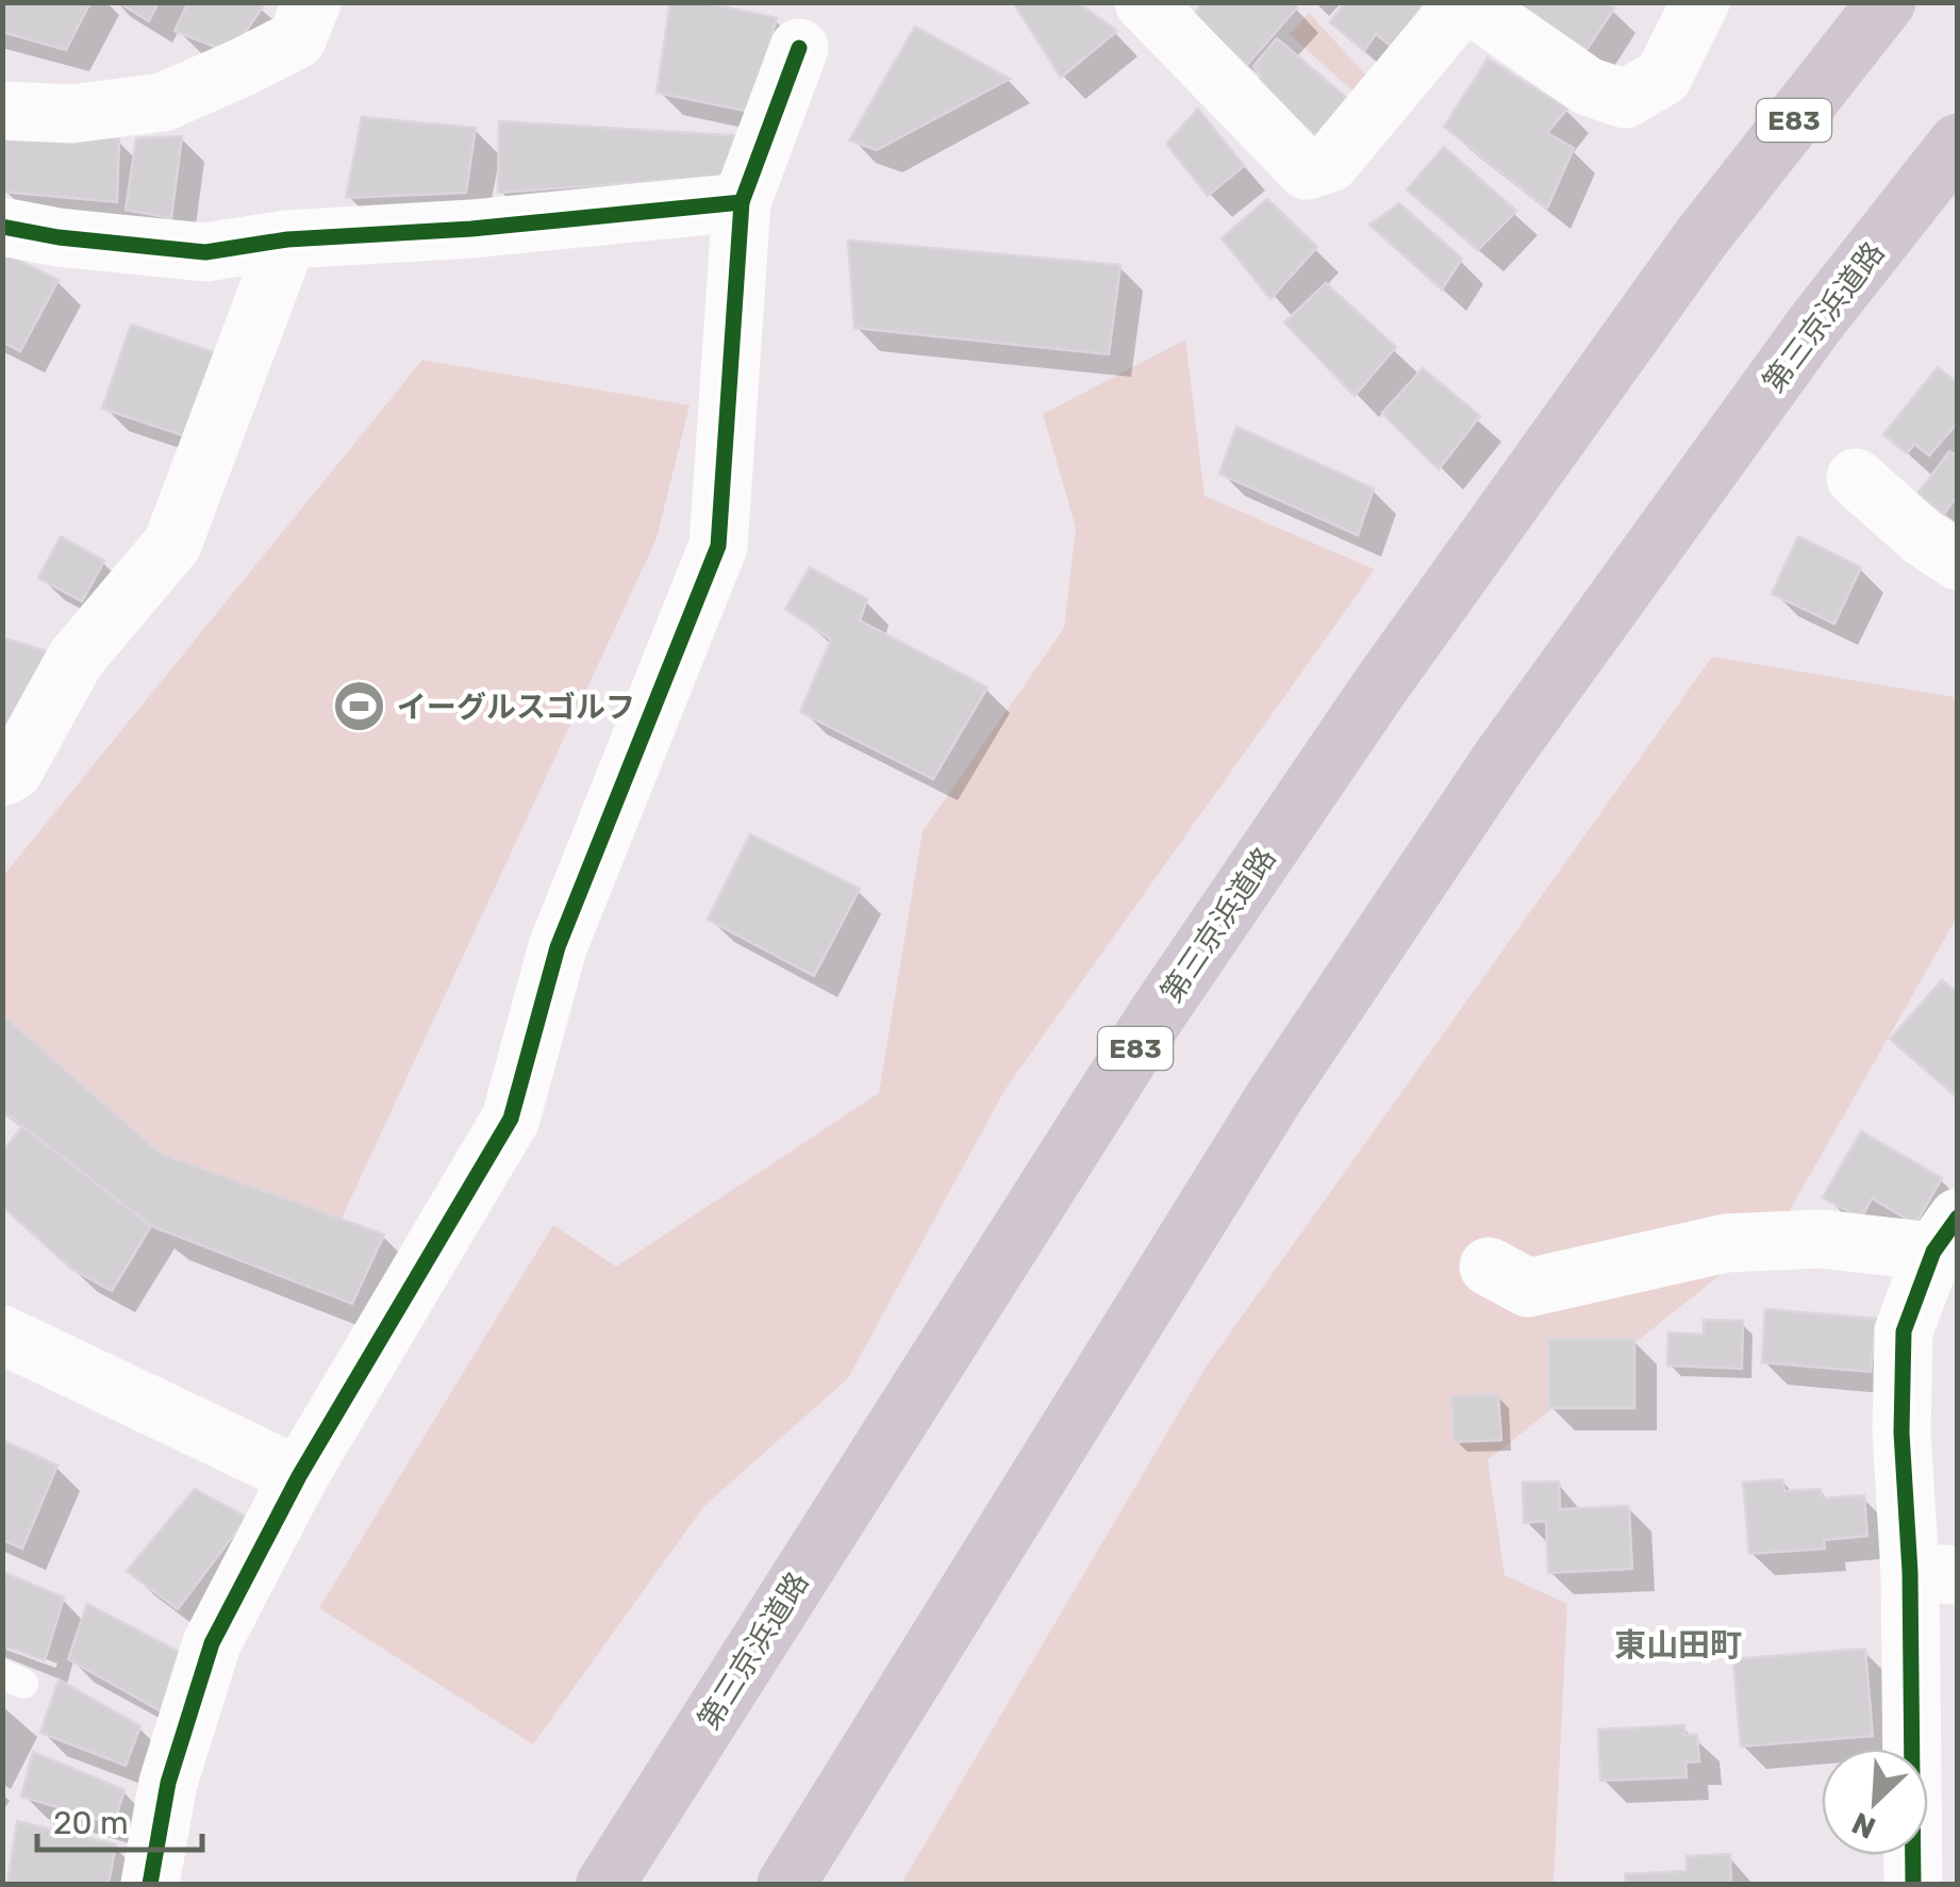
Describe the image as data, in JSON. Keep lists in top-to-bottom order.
{
  "streets": {
    "highway": ["E83", "第三京浜道路"]
  },
  "districts": ["東山田町"],
  "places": {
    "sports": ["イーグルスゴルフ"]
  },
  "scale_bar": "20 m",
  "north": "bottom left"
}
